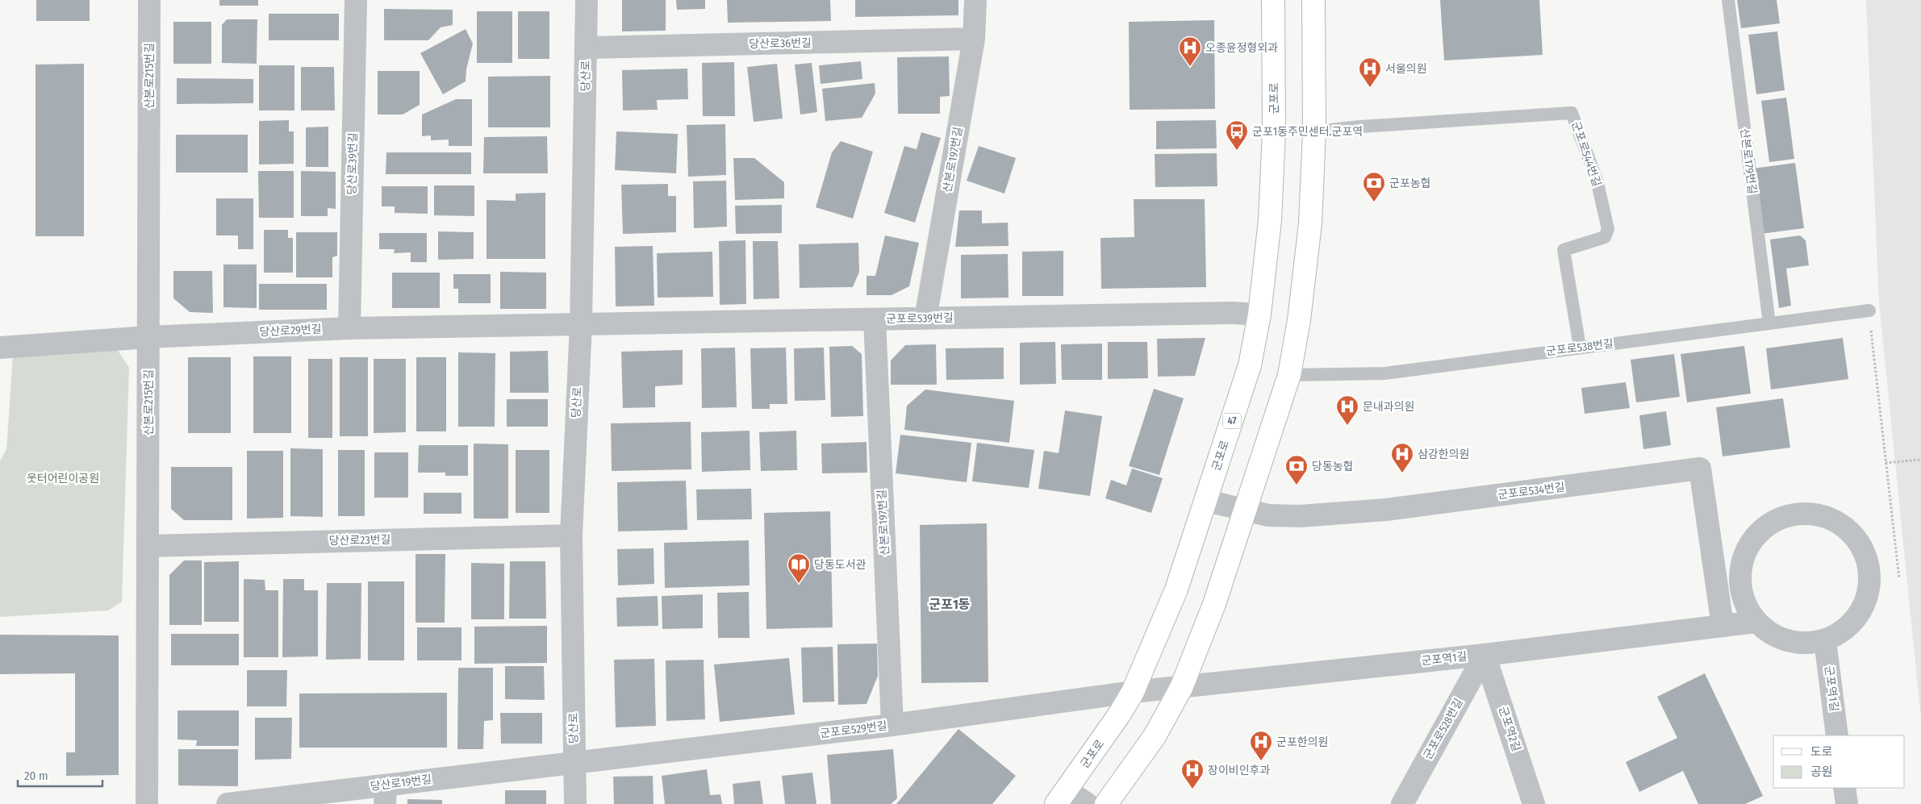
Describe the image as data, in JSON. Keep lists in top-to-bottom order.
{
  "streets": {
    "main road": ["군포로", "47"],
    "street": [
      "당산로36번길",
      "산본로215번길",
      "당산로",
      "산본로197번길",
      "당산로39번길",
      "군포로539번길",
      "당산로29번길",
      "군포로534번길",
      "당산로23번길",
      "군포역1길",
      "군포로528번길",
      "군포역2길",
      "군포로529번길",
      "당산로19번길"
    ],
    "lane": ["군포로544번길", "산본로179번길", "군포로538번길"]
  },
  "crossings": [
    ["당산로36번길", "당산로"],
    ["당산로36번길", "산본로197번길"],
    ["산본로215번길", "당산로29번길"],
    ["산본로215번길", "당산로23번길"],
    ["당산로", "군포로539번길"],
    ["당산로", "당산로29번길"],
    ["당산로", "당산로23번길"],
    ["당산로", "군포로529번길"],
    ["당산로", "당산로19번길"],
    ["군포로", "군포로539번길"],
    ["군포로", "군포로534번길"],
    ["군포로", "군포역1길"],
    ["군포로", "군포로529번길"],
    ["군포로544번길", "군포로538번길"],
    ["산본로197번길", "군포로539번길"],
    ["산본로197번길", "군포로529번길"],
    ["산본로179번길", "군포로538번길"],
    ["당산로39번길", "당산로29번길"],
    ["군포로539번길", "당산로29번길"],
    ["군포로534번길", "군포역1길"],
    ["군포역1길", "군포로528번길"],
    ["군포역1길", "군포역2길"],
    ["군포역1길", "군포로529번길"],
    ["군포로528번길", "군포역2길"],
    ["군포로529번길", "당산로19번길"]
  ],
  "districts": ["군포1동"],
  "parks": ["웃터어린이공원"],
  "places": {
    "hospital": [
      "오종윤정형외과",
      "서울의원",
      "문내과의원",
      "삼강한의원",
      "군포한의원",
      "장이비인후과"
    ],
    "bus stop": ["군포1동주민센터.군포역"],
    "bank": ["군포농협", "당동농협"],
    "library": ["당동도서관"]
  },
  "legend": ["도로", "공원"],
  "scale_bar": "20 m"
}
